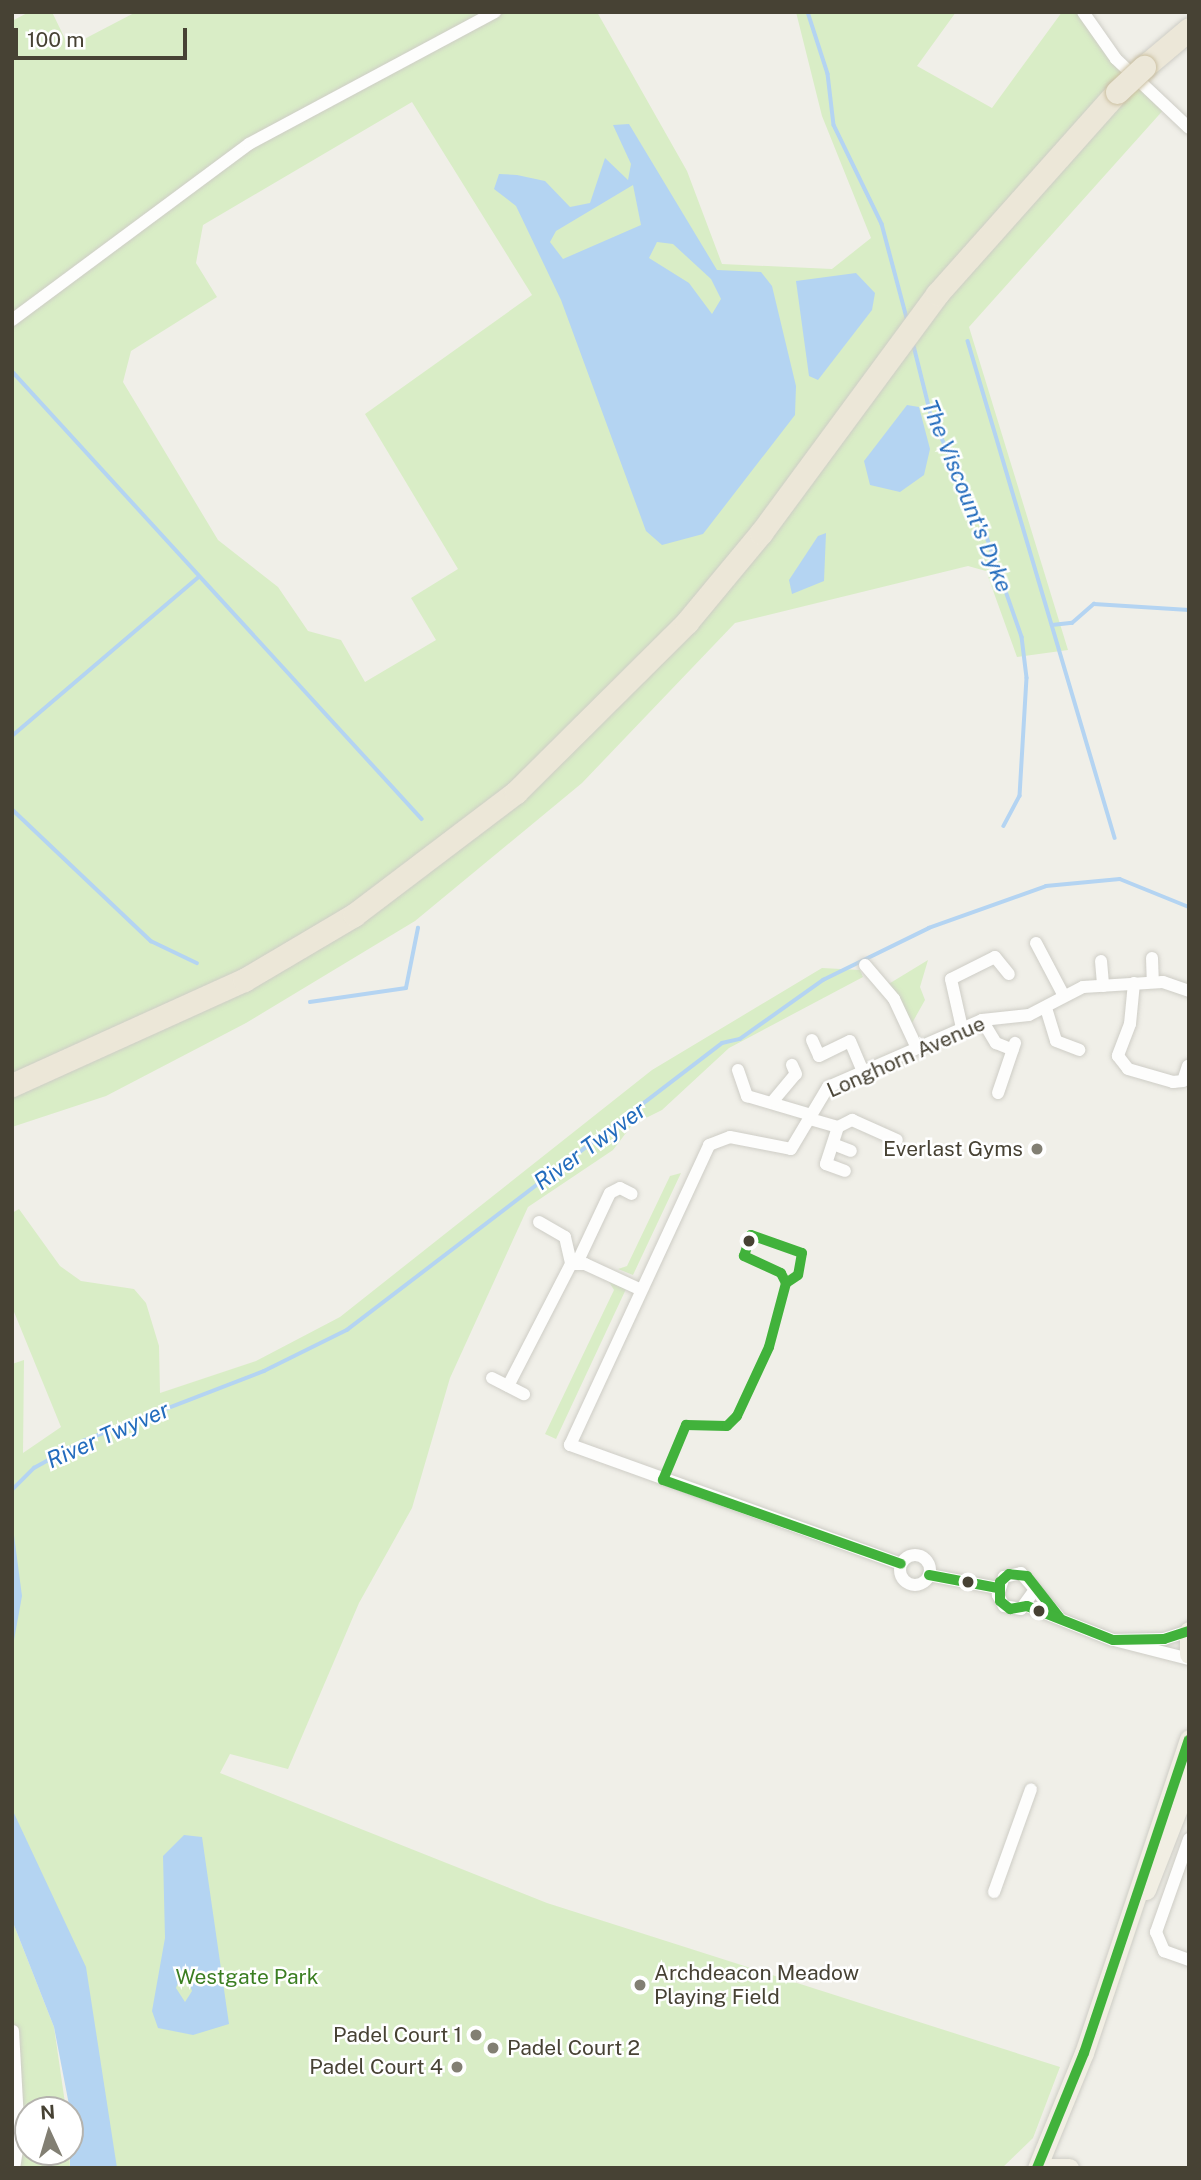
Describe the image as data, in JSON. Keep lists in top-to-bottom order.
{
  "streets": {
    "street": ["Longhorn Avenue"]
  },
  "water": ["The Viscount's Dyke", "River Twyver"],
  "parks": ["Westgate Park"],
  "places": [
    "Everlast Gyms",
    "Archdeacon Meadow Playing Field",
    "Padel Court 1",
    "Padel Court 2",
    "Padel Court 4"
  ],
  "scale_bar": "100 m",
  "north": "top"
}
